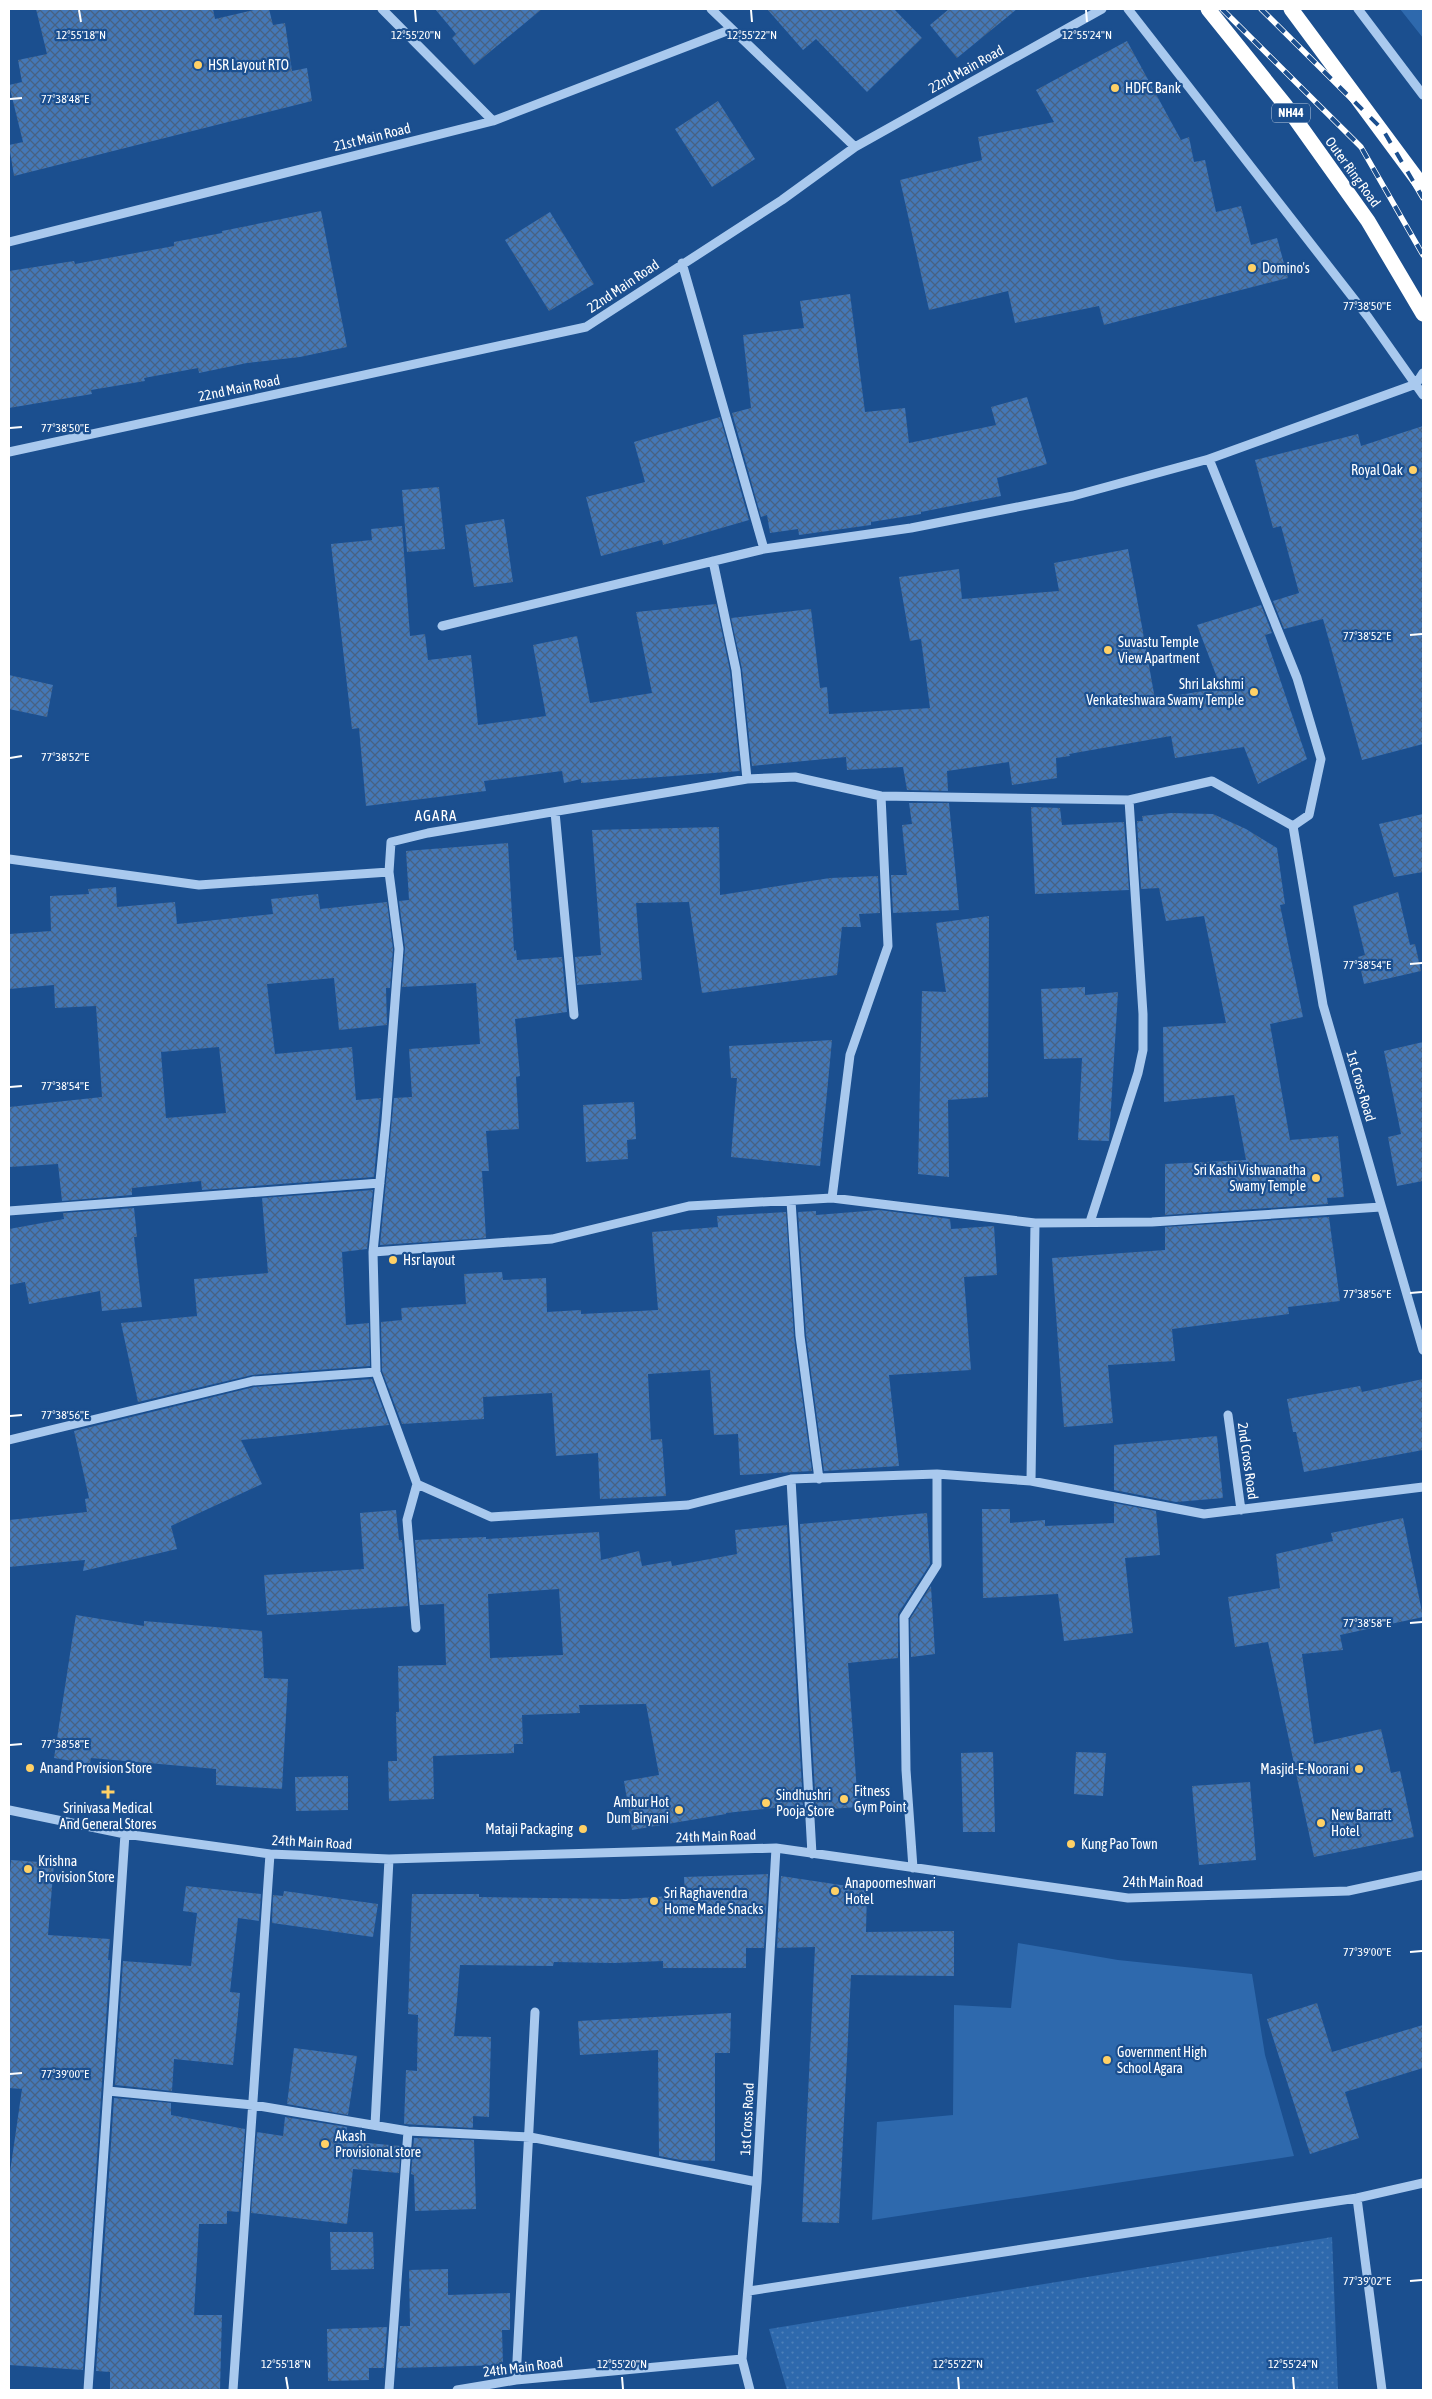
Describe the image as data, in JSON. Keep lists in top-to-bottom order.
{
  "streets": {
    "highway": ["NH44", "Outer Ring Road"],
    "street": [
      "22nd Main Road",
      "21st Main Road",
      "1st Cross Road",
      "2nd Cross Road",
      "24th Main Road"
    ]
  },
  "crossings": [
    ["1st Cross Road", "24th Main Road"]
  ],
  "districts": ["AGARA"],
  "places": {
    "other": [
      "HSR Layout RTO",
      "HDFC Bank",
      "Domino's",
      "Royal Oak",
      "Suvastu Temple View Apartment",
      "Shri Lakshmi Venkateshwara Swamy Temple",
      "Sri Kashi Vishwanatha Swamy Temple",
      "Hsr layout",
      "Anand Provision Store",
      "Masjid-E-Noorani",
      "Fitness Gym Point",
      "Sindhushri Pooja Store",
      "Ambur Hot Dum Biryani",
      "New Barratt Hotel",
      "Mataji Packaging",
      "Kung Pao Town",
      "Krishna Provision Store",
      "Anapoorneshwari Hotel",
      "Sri Raghavendra Home Made Snacks",
      "Government High School Agara",
      "Akash Provisional store"
    ],
    "health": ["Srinivasa Medical And General Stores"]
  },
  "coordinates": [
    "12°55'18\"N",
    "12°55'20\"N",
    "12°55'22\"N",
    "12°55'24\"N",
    "77°38'48\"E",
    "77°38'50\"E",
    "77°38'52\"E",
    "77°38'54\"E",
    "77°38'56\"E",
    "77°38'58\"E",
    "77°39'00\"E",
    "77°39'02\"E"
  ]
}
